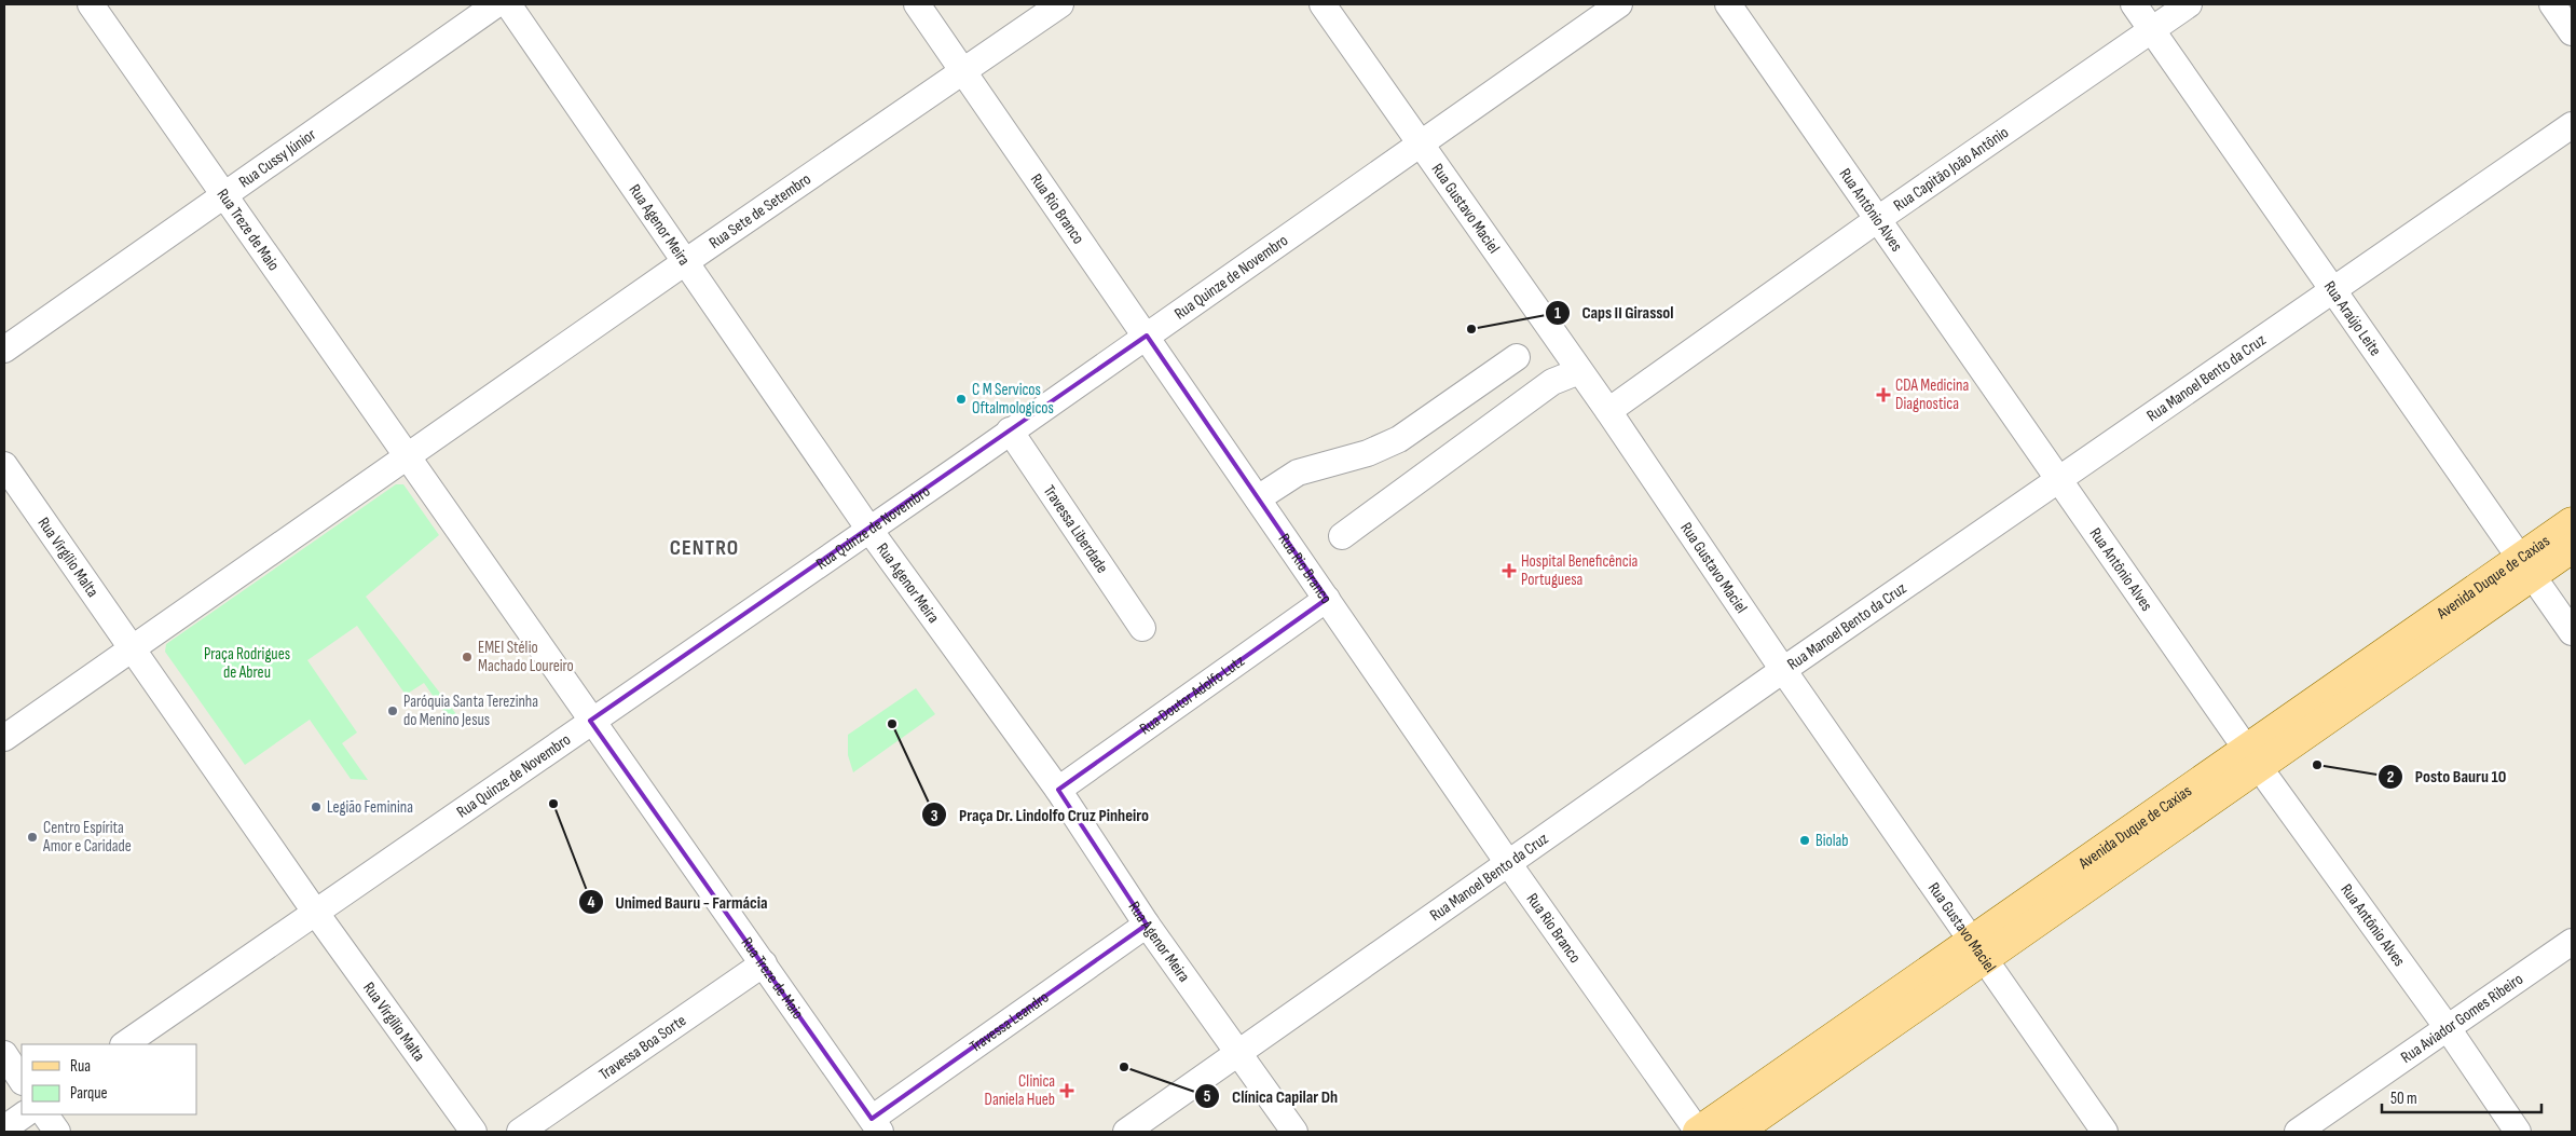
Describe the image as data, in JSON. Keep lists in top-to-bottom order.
{
  "streets": {
    "main road": ["Avenida Duque de Caxias"],
    "street": [
      "Rua Cussy Júnior",
      "Rua Capitão João Antônio",
      "Rua Rio Branco",
      "Rua Gustavo Maciel",
      "Rua Sete de Setembro",
      "Rua Antônio Alves",
      "Rua Agenor Meira",
      "Rua Treze de Maio",
      "Rua Quinze de Novembro",
      "Rua Araújo Leite",
      "Rua Manoel Bento da Cruz",
      "Travessa Liberdade",
      "Rua Virgílio Malta",
      "Rua Doutor Adolfo Lutz",
      "Rua Aviador Gomes Ribeiro",
      "Travessa Leandro",
      "Travessa Boa Sorte"
    ]
  },
  "crossings": [
    ["Rua Cussy Júnior", "Rua Treze de Maio"],
    ["Rua Capitão João Antônio", "Rua Gustavo Maciel"],
    ["Rua Capitão João Antônio", "Rua Antônio Alves"],
    ["Rua Capitão João Antônio", "Rua Araújo Leite"],
    ["Rua Rio Branco", "Rua Sete de Setembro"],
    ["Rua Rio Branco", "Rua Quinze de Novembro"],
    ["Rua Rio Branco", "Rua Manoel Bento da Cruz"],
    ["Rua Rio Branco", "Avenida Duque de Caxias"],
    ["Rua Rio Branco", "Rua Doutor Adolfo Lutz"],
    ["Rua Gustavo Maciel", "Rua Quinze de Novembro"],
    ["Rua Gustavo Maciel", "Rua Manoel Bento da Cruz"],
    ["Rua Gustavo Maciel", "Avenida Duque de Caxias"],
    ["Rua Sete de Setembro", "Rua Agenor Meira"],
    ["Rua Sete de Setembro", "Rua Treze de Maio"],
    ["Rua Antônio Alves", "Rua Manoel Bento da Cruz"],
    ["Rua Antônio Alves", "Avenida Duque de Caxias"],
    ["Rua Antônio Alves", "Rua Aviador Gomes Ribeiro"],
    ["Rua Agenor Meira", "Rua Quinze de Novembro"],
    ["Rua Agenor Meira", "Rua Manoel Bento da Cruz"],
    ["Rua Agenor Meira", "Rua Doutor Adolfo Lutz"],
    ["Rua Agenor Meira", "Travessa Leandro"],
    ["Rua Treze de Maio", "Rua Quinze de Novembro"],
    ["Rua Treze de Maio", "Travessa Leandro"],
    ["Rua Treze de Maio", "Travessa Boa Sorte"],
    ["Rua Quinze de Novembro", "Travessa Liberdade"],
    ["Rua Quinze de Novembro", "Rua Virgílio Malta"],
    ["Rua Araújo Leite", "Rua Manoel Bento da Cruz"],
    ["Rua Araújo Leite", "Avenida Duque de Caxias"]
  ],
  "districts": ["CENTRO"],
  "parks": ["Praça Rodrigues de Abreu"],
  "places": {
    "other": [
      "Caps II Girassol",
      "C M Servicos Oftalmologicos",
      "EMEI Stélio Machado Loureiro",
      "Paróquia Santa Terezinha do Menino Jesus",
      "Praça Dr. Lindolfo Cruz Pinheiro",
      "Posto Bauru 10",
      "Unimed Bauru - Farmácia",
      "Legião Feminina",
      "Centro Espírita Amor e Caridade",
      "Biolab",
      "Clínica Capilar Dh"
    ],
    "health": ["CDA Medicina Diagnostica", "Hospital Beneficência Portuguesa", "Clinica Daniela Hueb"]
  },
  "legend": ["Rua", "Parque"],
  "scale_bar": "50 m"
}
